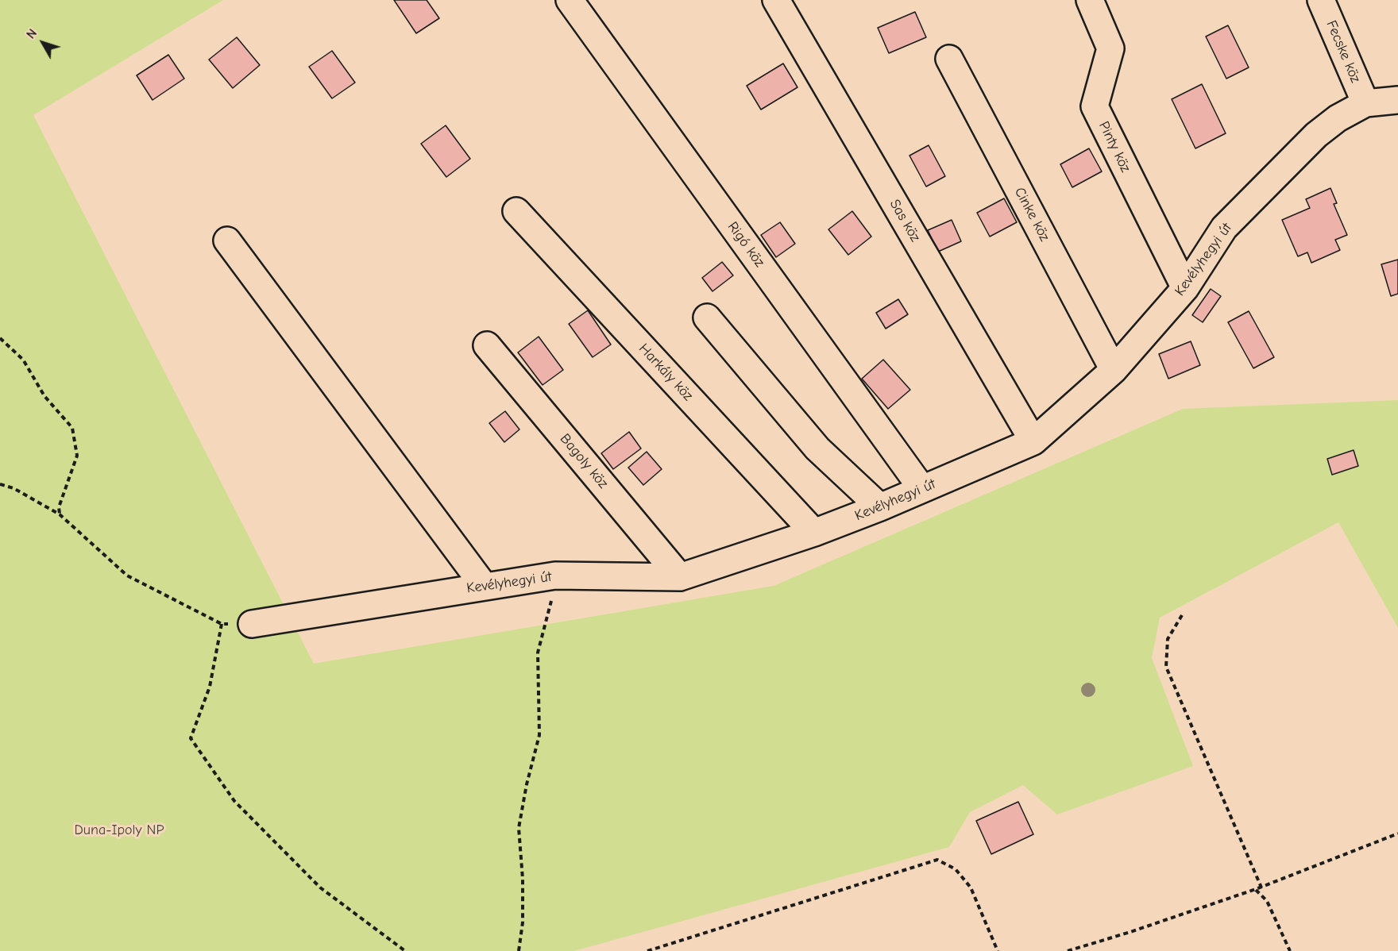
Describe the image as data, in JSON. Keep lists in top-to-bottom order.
{
  "streets": {
    "street": [
      "Fecske köz",
      "Pinty köz",
      "Cinke köz",
      "Sas köz",
      "Rigó köz",
      "Kevélyhegyi út",
      "Harkály köz",
      "Bagoly köz"
    ]
  },
  "crossings": [
    ["Fecske köz", "Kevélyhegyi út"],
    ["Pinty köz", "Kevélyhegyi út"],
    ["Cinke köz", "Kevélyhegyi út"],
    ["Sas köz", "Kevélyhegyi út"],
    ["Rigó köz", "Kevélyhegyi út"],
    ["Kevélyhegyi út", "Harkály köz"],
    ["Kevélyhegyi út", "Bagoly köz"]
  ],
  "parks": ["Duna-Ipoly NP"],
  "north": "top left"
}
